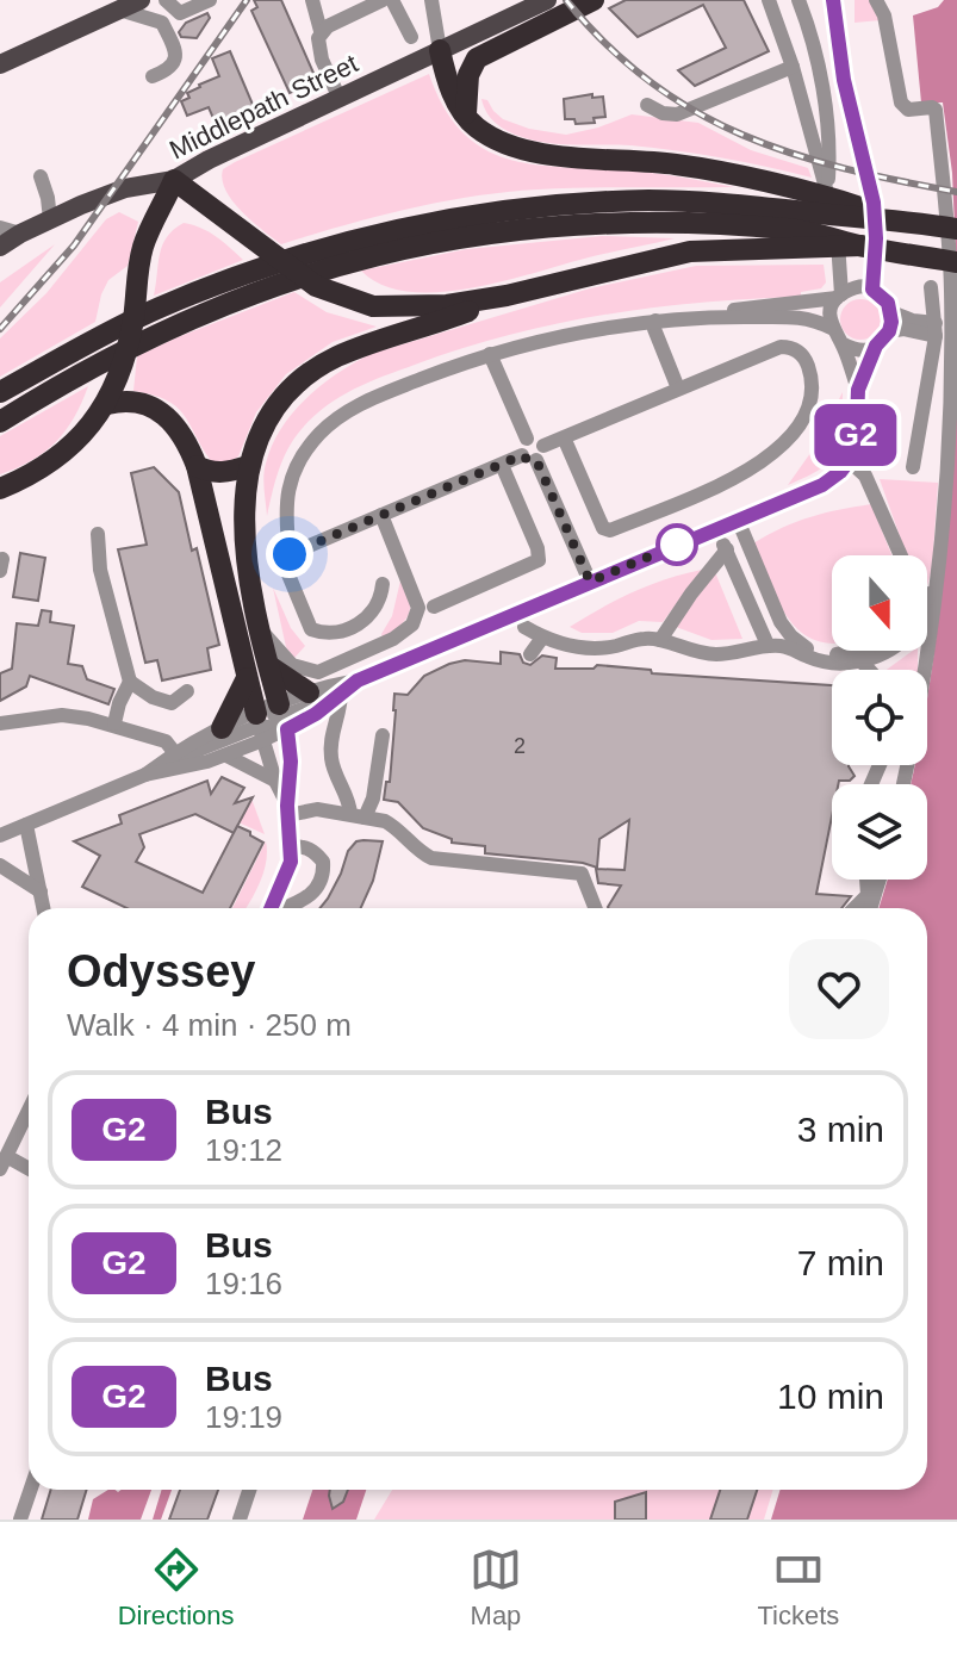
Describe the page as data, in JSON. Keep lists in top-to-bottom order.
{
  "streets": {
    "main road": ["Middlepath Street"]
  },
  "lines": ["bus line G2"],
  "house_numbers": ["2"],
  "north": "bottom",
  "page": {
    "on_map": "G2",
    "heading": ["Odyssey", "Walk · 4 min · 250 m"],
    "list": [
      {
        "mark": "G2",
        "name": "Bus",
        "note": "19:12",
        "value": "3 min"
      },
      {
        "mark": "G2",
        "name": "Bus",
        "note": "19:16",
        "value": "7 min"
      },
      {
        "mark": "G2",
        "name": "Bus",
        "note": "19:19",
        "value": "10 min"
      }
    ],
    "tabs": ["Directions", "Map", "Tickets"]
  }
}
